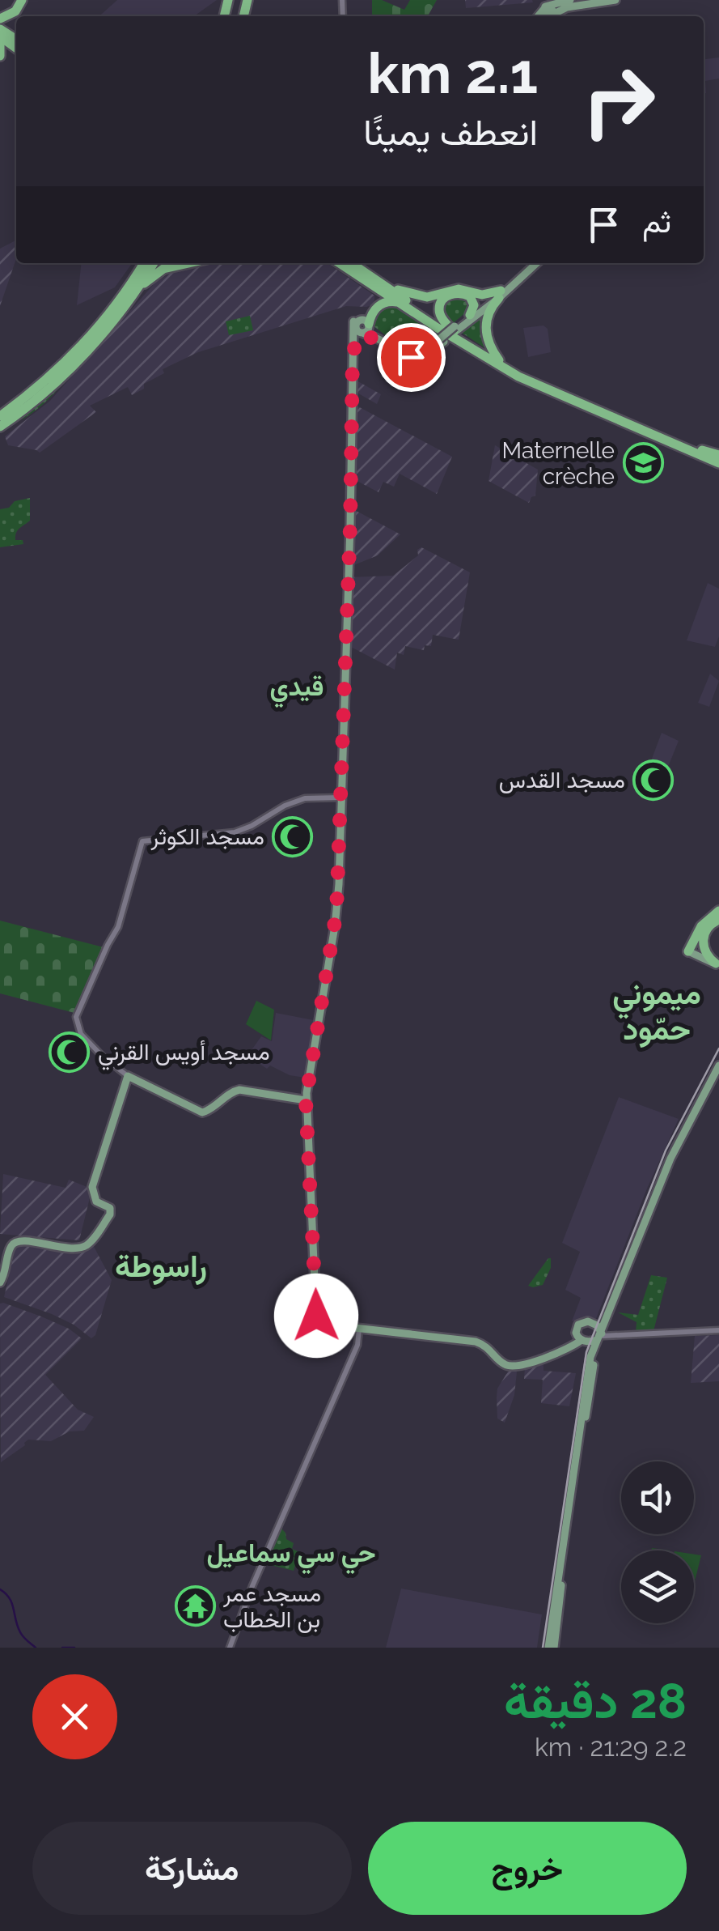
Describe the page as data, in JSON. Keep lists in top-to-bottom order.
{
  "districts": [
    "قيدي",
    "ميموني حمّود",
    "راسوطة",
    "حي سي سماعيل"
  ],
  "places": {
    "school or university": ["Maternelle crèche"],
    "mosque": ["مسجد القدس", "مسجد الكوثر", "مسجد أويس القرني"],
    "temple": ["مسجد عمر بن الخطاب"]
  },
  "page": {
    "turn": ["2.1 km", "انعطف يمينًا"],
    "then": "ثم",
    "heading": ["28 دقيقة", "2.2 km · 21:29"],
    "buttons": ["خروج", "مشاركة"]
  }
}
